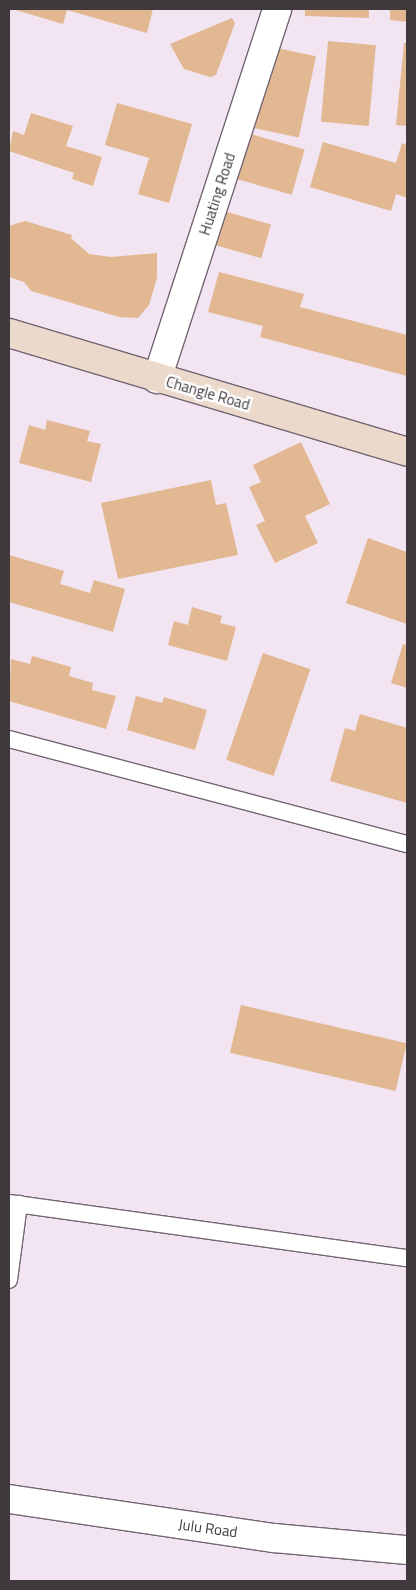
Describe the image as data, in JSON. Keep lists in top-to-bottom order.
{
  "streets": {
    "street": ["Huating Road", "Changle Road", "Julu Road"]
  },
  "crossings": [
    ["Huating Road", "Changle Road"]
  ]
}
